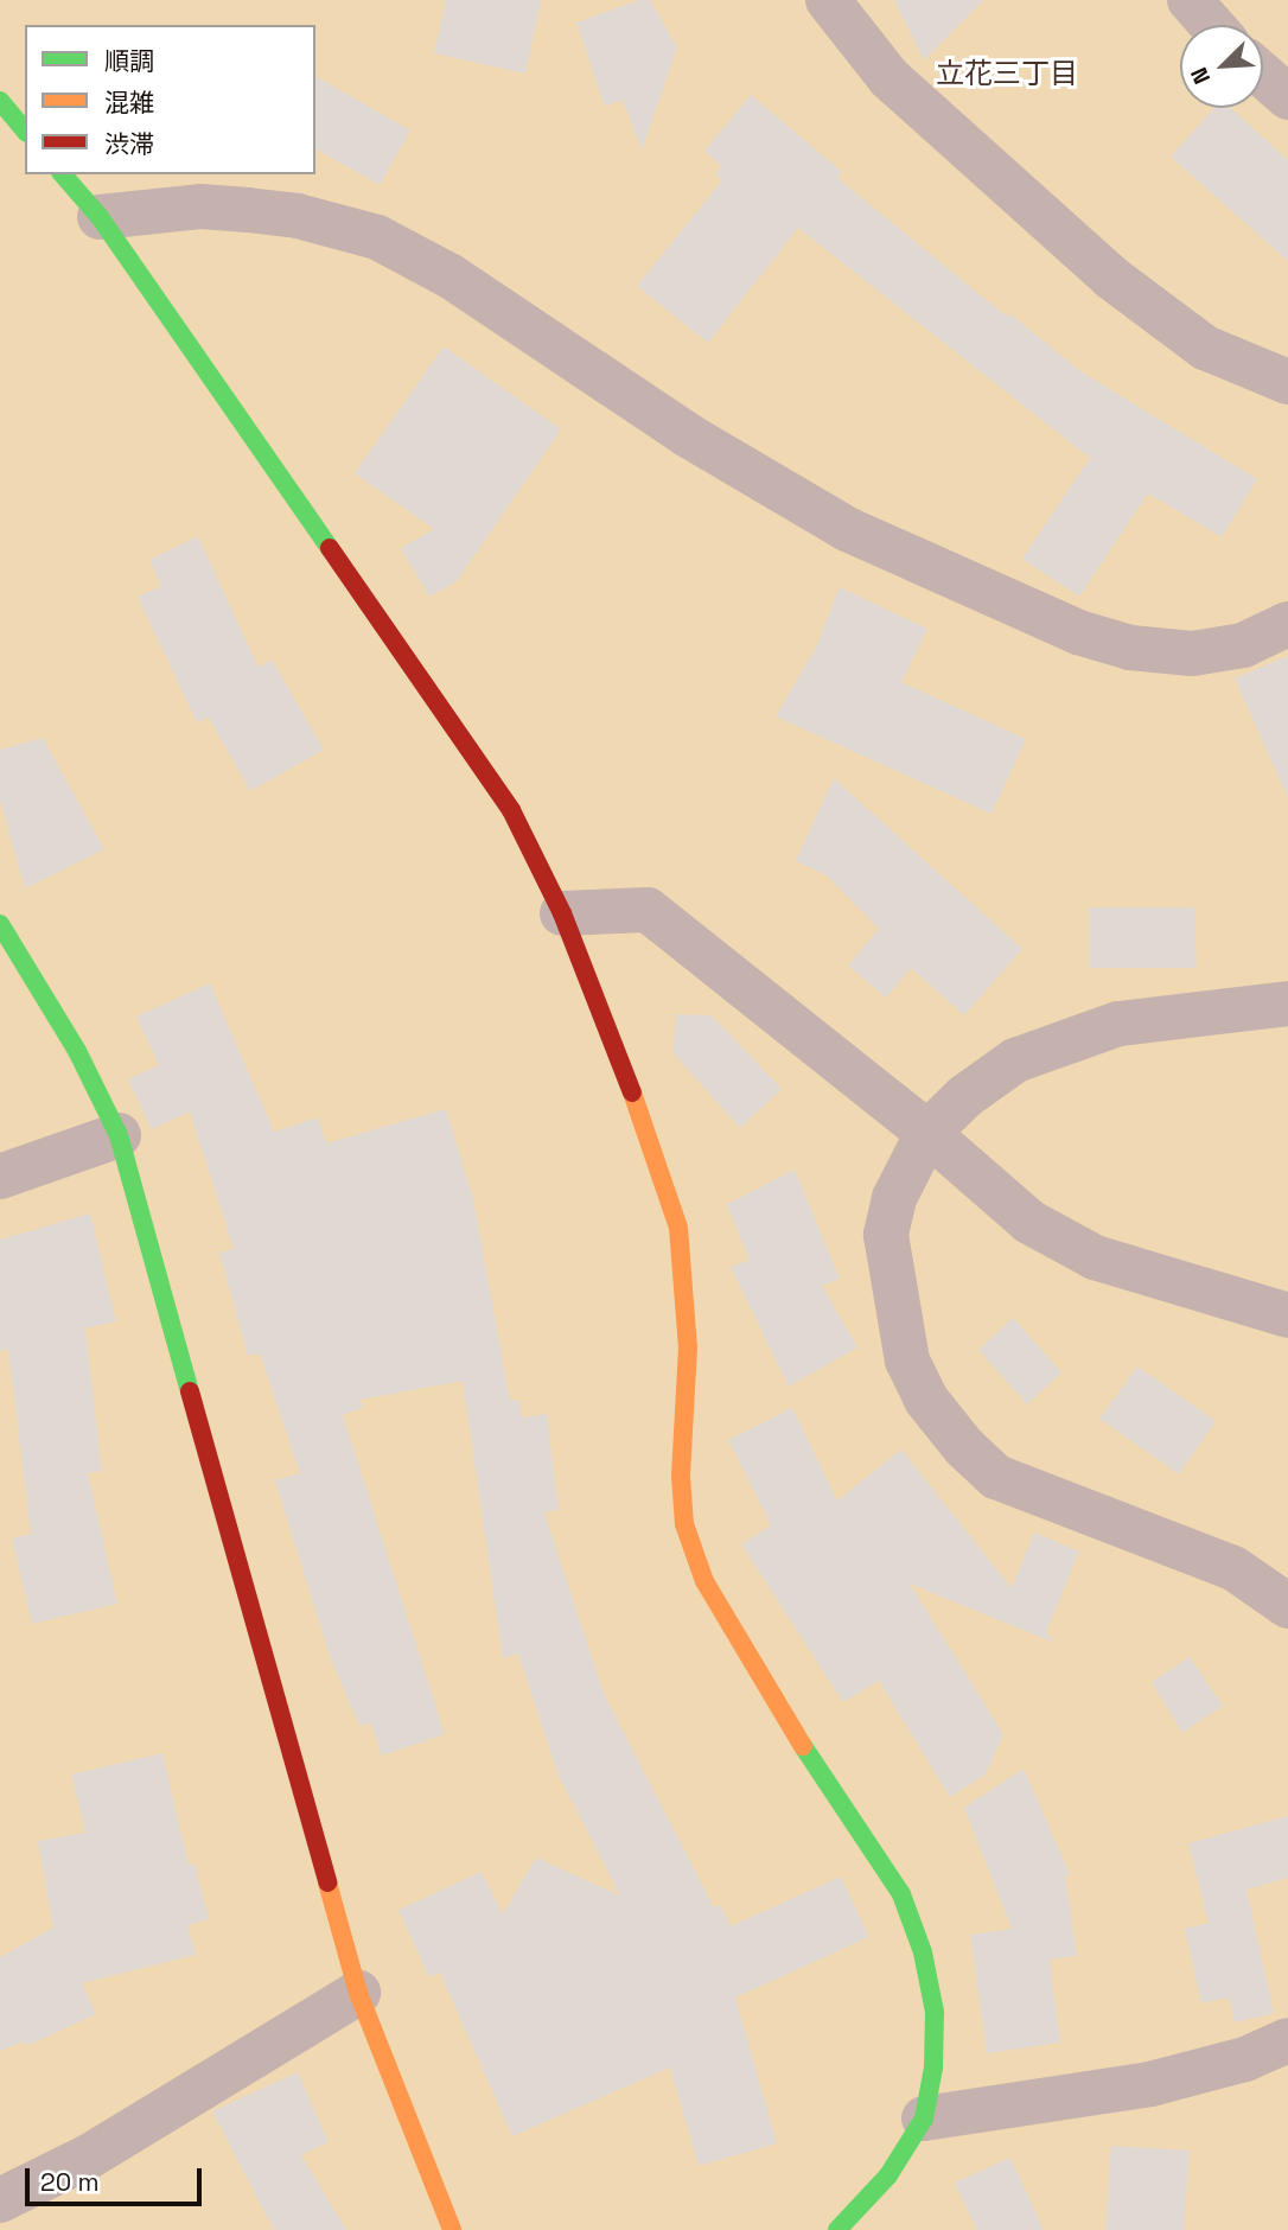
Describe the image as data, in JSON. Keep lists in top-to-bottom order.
{
  "districts": ["立花三丁目"],
  "legend": ["順調", "混雑", "渋滞"],
  "scale_bar": "20 m",
  "north": "bottom left"
}
